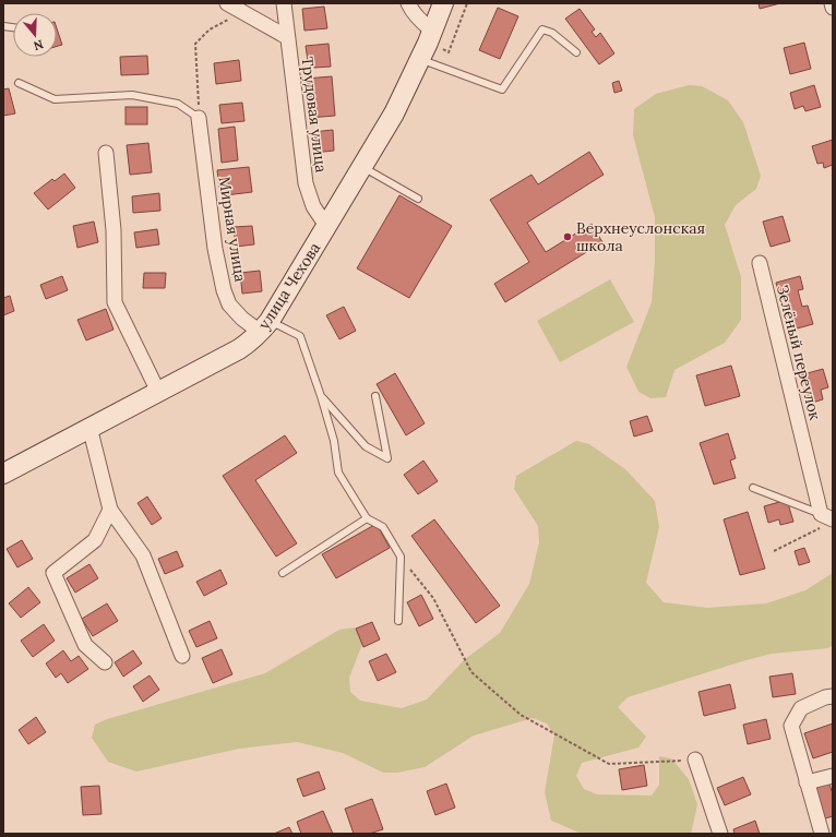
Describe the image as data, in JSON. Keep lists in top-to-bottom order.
{
  "streets": {
    "street": [
      "Трудовая улица",
      "Мирная улица",
      "улица Чехова",
      "Зелёный переулок"
    ]
  },
  "crossings": [
    ["Трудовая улица", "улица Чехова"],
    ["Мирная улица", "улица Чехова"]
  ],
  "places": ["Верхнеуслонская школа"],
  "north": "bottom"
}
